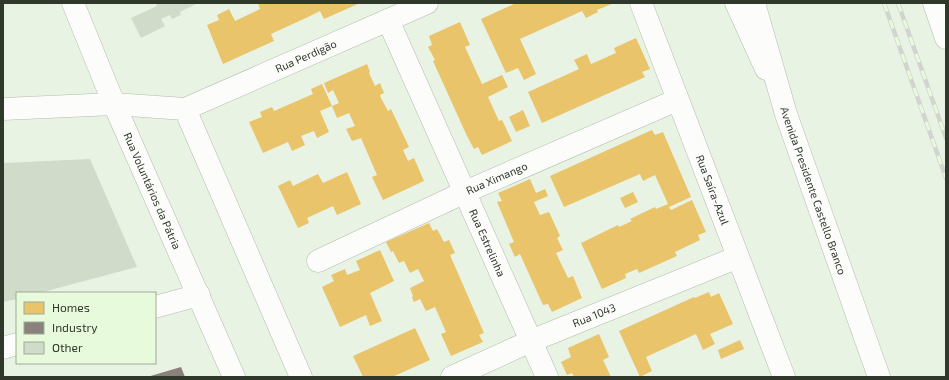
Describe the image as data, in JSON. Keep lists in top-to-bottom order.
{
  "streets": {
    "street": [
      "Rua Perdigão",
      "Rua Ximango",
      "Rua Voluntários da Pátria",
      "Rua Saíra-Azul",
      "Avenida Presidente Castello Branco",
      "Rua Estrelinha",
      "Rua 1043"
    ]
  },
  "crossings": [
    ["Rua Perdigão", "Rua Estrelinha"],
    ["Rua Ximango", "Rua Saíra-Azul"],
    ["Rua Ximango", "Rua Estrelinha"],
    ["Rua Saíra-Azul", "Rua 1043"],
    ["Rua Estrelinha", "Rua 1043"]
  ],
  "legend": ["Homes", "Industry", "Other"]
}
